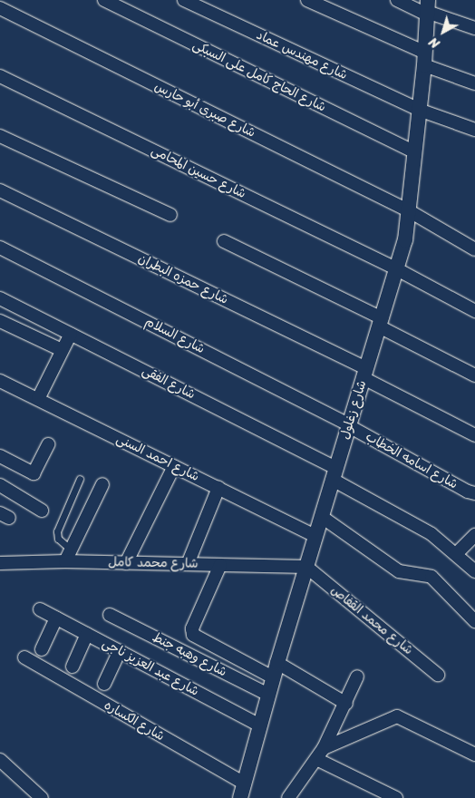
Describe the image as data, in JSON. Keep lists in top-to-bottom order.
{
  "streets": {
    "street": [
      "شارع مهندس عماد",
      "شارع الحاج كامل على السبكى",
      "شارع صبرى أبو حارس",
      "شارع حسين المحامى",
      "شارع حمزه البطران",
      "شارع السلام",
      "شارع الفقى",
      "شارع زغلول",
      "شارع احمد السنى",
      "شارع اسامه الخطاب",
      "شارع محمد كامل",
      "شارع محمد القفاص",
      "شارع وهبه جنط",
      "شارع عبد العزيز ناجى",
      "شارع الكساره"
    ]
  },
  "crossings": [
    ["شارع مهندس عماد", "شارع زغلول"],
    ["شارع الحاج كامل على السبكى", "شارع زغلول"],
    ["شارع صبرى أبو حارس", "شارع زغلول"],
    ["شارع حسين المحامى", "شارع زغلول"],
    ["شارع حمزه البطران", "شارع زغلول"],
    ["شارع السلام", "شارع زغلول"],
    ["شارع السلام", "شارع اسامه الخطاب"],
    ["شارع الفقى", "شارع زغلول"],
    ["شارع زغلول", "شارع احمد السنى"],
    ["شارع زغلول", "شارع اسامه الخطاب"],
    ["شارع زغلول", "شارع محمد كامل"],
    ["شارع زغلول", "شارع محمد القفاص"],
    ["شارع زغلول", "شارع وهبه جنط"],
    ["شارع زغلول", "شارع عبد العزيز ناجى"],
    ["شارع زغلول", "شارع الكساره"],
    ["شارع محمد كامل", "شارع محمد القفاص"]
  ],
  "north": "bottom left"
}
